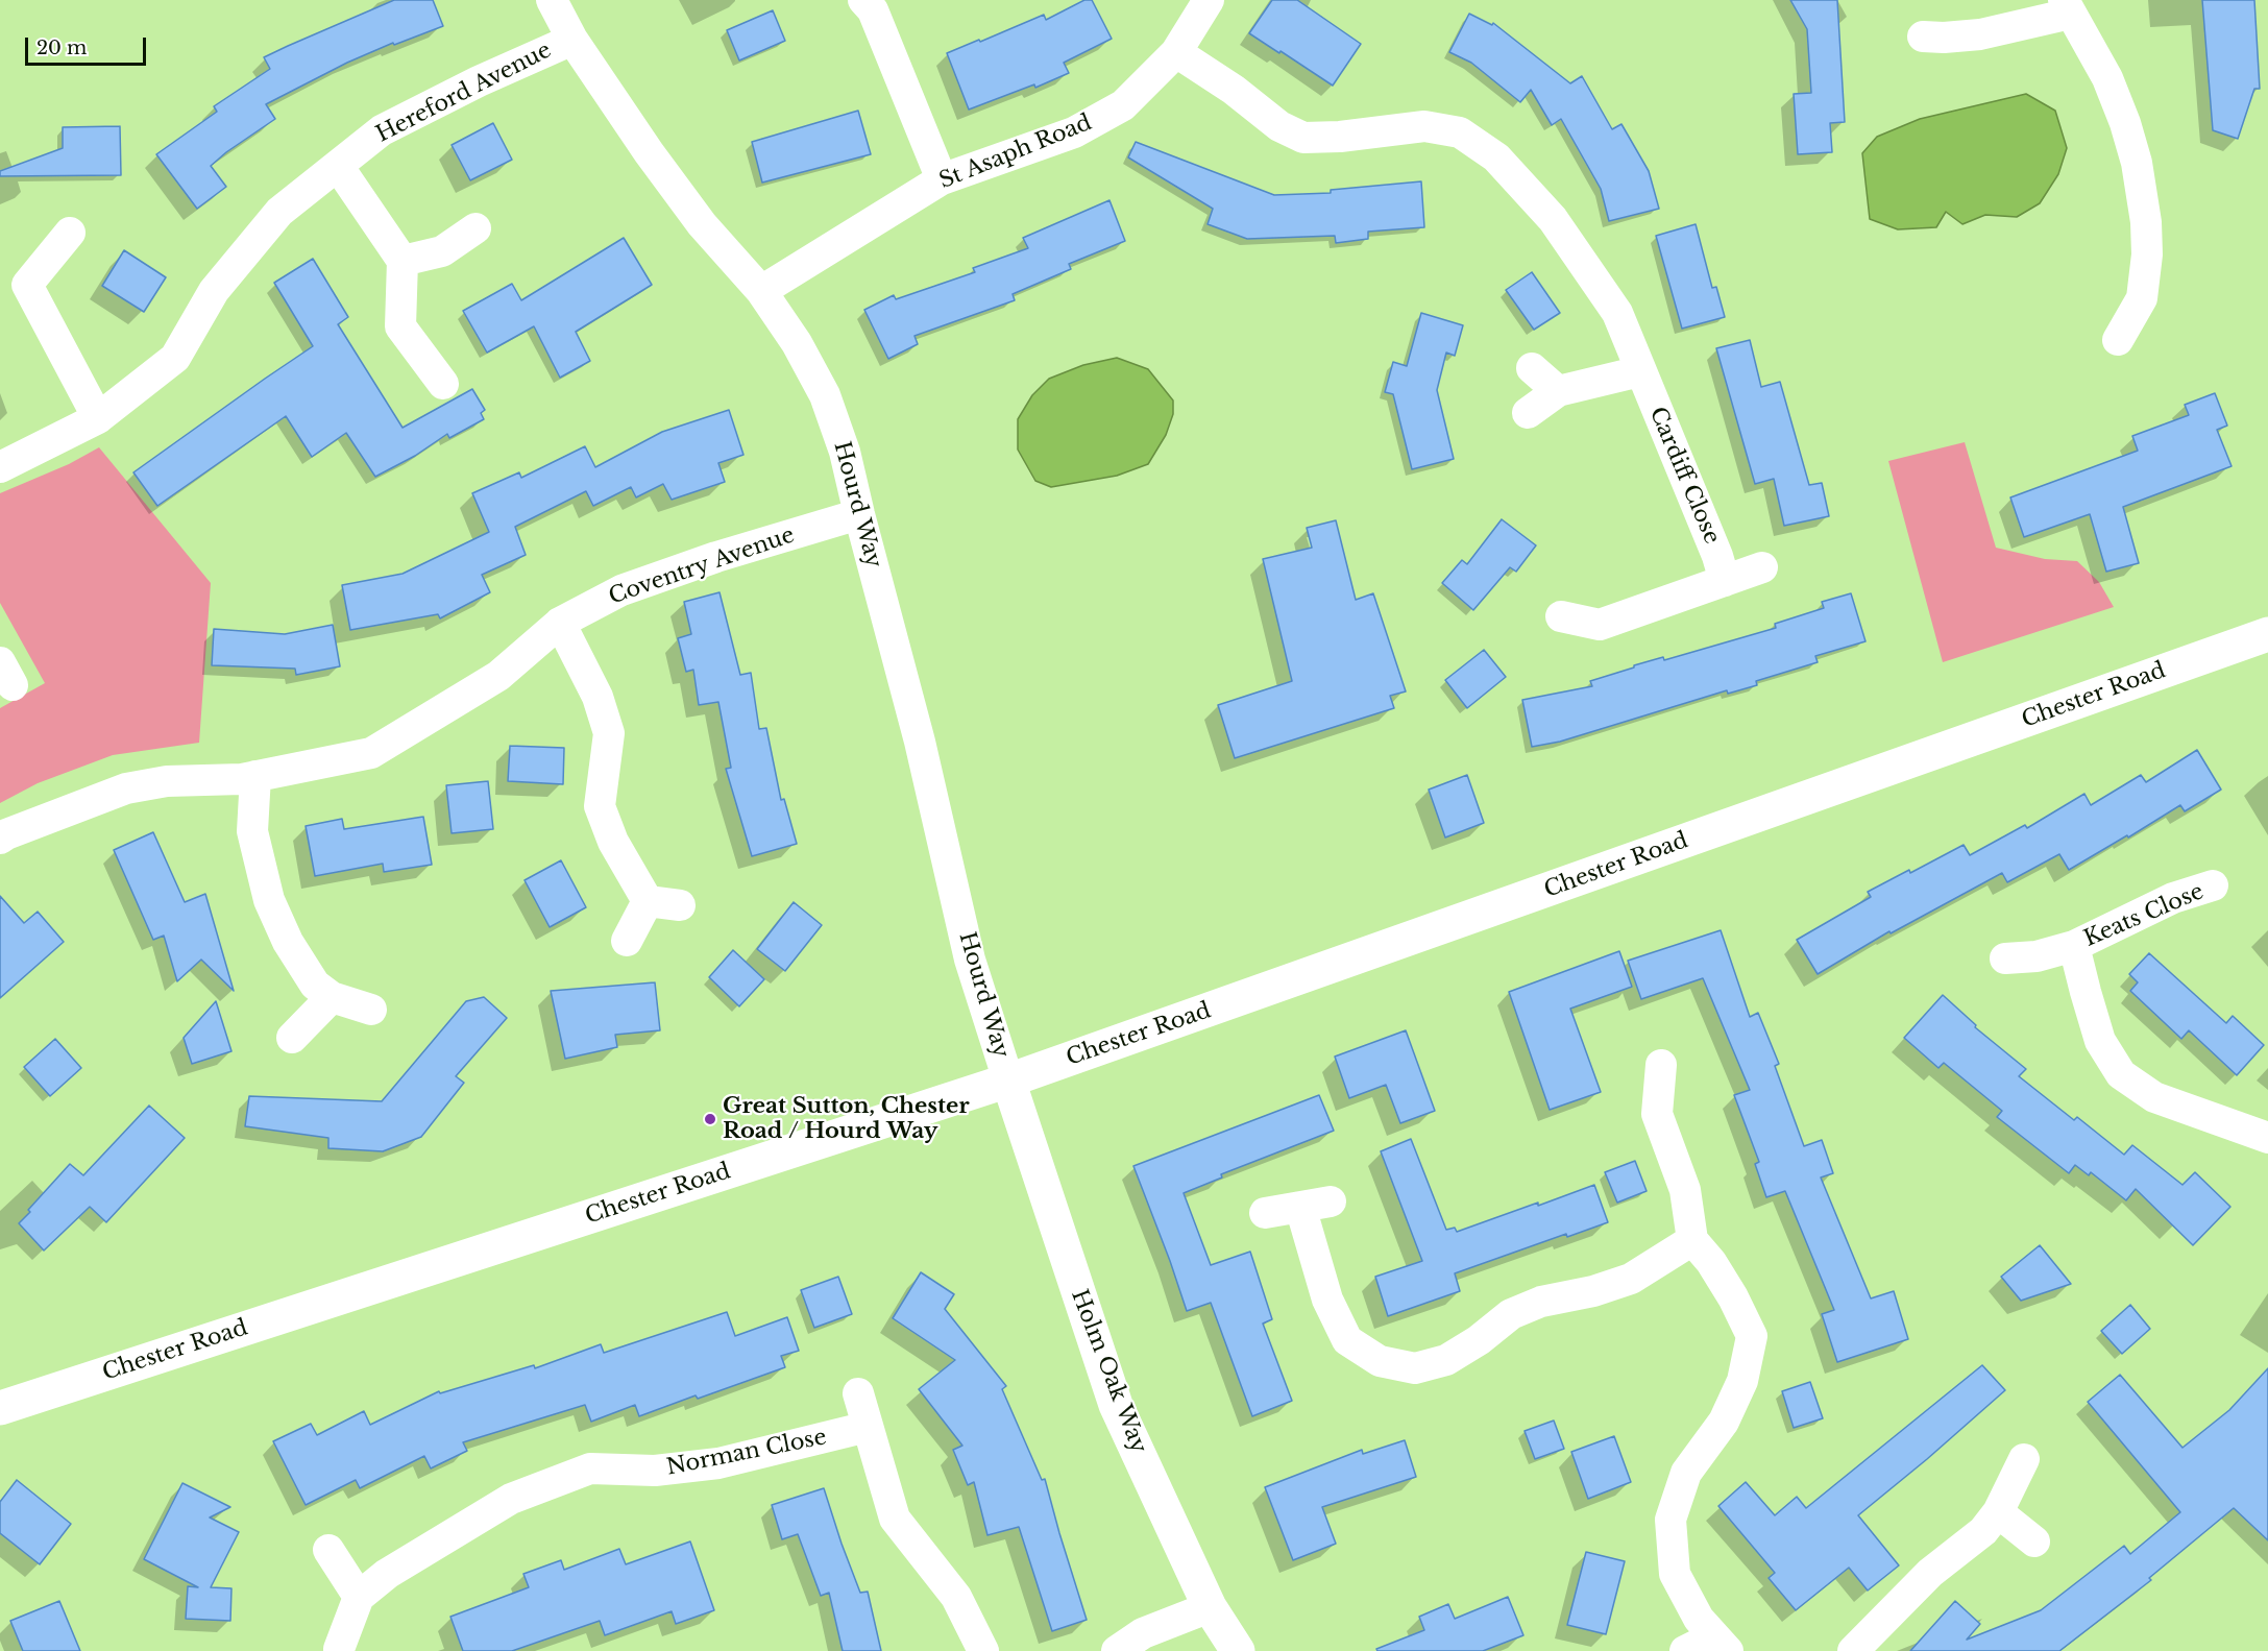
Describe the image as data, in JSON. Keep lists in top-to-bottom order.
{
  "streets": {
    "main road": ["Chester Road", "Holm Oak Way"],
    "street": [
      "Hereford Avenue",
      "St Asaph Road",
      "Cardiff Close",
      "Hourd Way",
      "Coventry Avenue",
      "Keats Close",
      "Norman Close"
    ]
  },
  "crossings": [
    ["Hereford Avenue", "Hourd Way"],
    ["St Asaph Road", "Cardiff Close"],
    ["St Asaph Road", "Hourd Way"],
    ["Hourd Way", "Coventry Avenue"],
    ["Hourd Way", "Chester Road"],
    ["Hourd Way", "Holm Oak Way"],
    ["Chester Road", "Holm Oak Way"]
  ],
  "places": ["Great Sutton, Chester Road / Hourd Way"],
  "scale_bar": "20 m"
}
